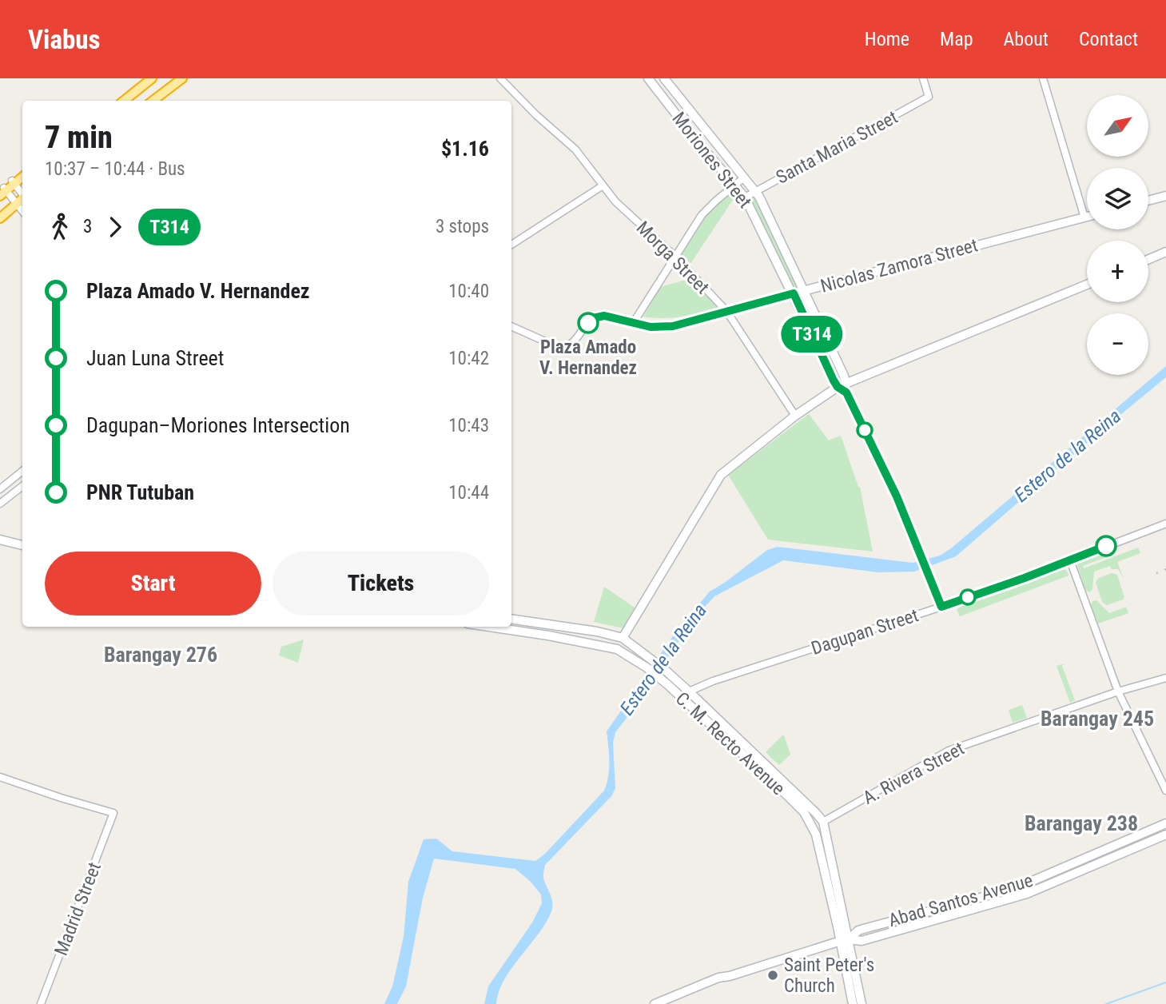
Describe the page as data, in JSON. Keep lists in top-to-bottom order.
{
  "streets": {
    "main road": [
      "Moriones Street",
      "Nicolas Zamora Street",
      "C. M. Recto Avenue",
      "Abad Santos Avenue"
    ],
    "street": [
      "Santa Maria Street",
      "Morga Street",
      "Dagupan Street",
      "A. Rivera Street",
      "Madrid Street"
    ]
  },
  "crossings": [
    ["Santa Maria Street", "Moriones Street"],
    ["Moriones Street", "Nicolas Zamora Street"],
    ["Morga Street", "Nicolas Zamora Street"],
    ["Dagupan Street", "C. M. Recto Avenue"],
    ["C. M. Recto Avenue", "A. Rivera Street"],
    ["C. M. Recto Avenue", "Abad Santos Avenue"]
  ],
  "districts": ["Barangay 276", "Barangay 245", "Barangay 238"],
  "water": ["Estero de la Reina"],
  "places": ["Plaza Amado V. Hernandez", "Saint Peter's Church"],
  "lines": ["bus line T314"],
  "north": "top right",
  "page": {
    "header": "Viabus",
    "nav": [
      "Home",
      "Map",
      "About",
      "Contact"
    ],
    "on_map": "T314",
    "map_buttons": ["+", "−"],
    "heading": ["7 min", "10:37 – 10:44 · Bus", "$1.16"],
    "legs": ["3", "T314", "3 stops"],
    "list": [
      {
        "name": "Plaza Amado V. Hernandez",
        "value": "10:40"
      },
      {
        "name": "Juan Luna Street",
        "value": "10:42"
      },
      {
        "name": "Dagupan–Moriones Intersection",
        "value": "10:43"
      },
      {
        "name": "PNR Tutuban",
        "value": "10:44"
      }
    ],
    "buttons": ["Start", "Tickets"]
  }
}
